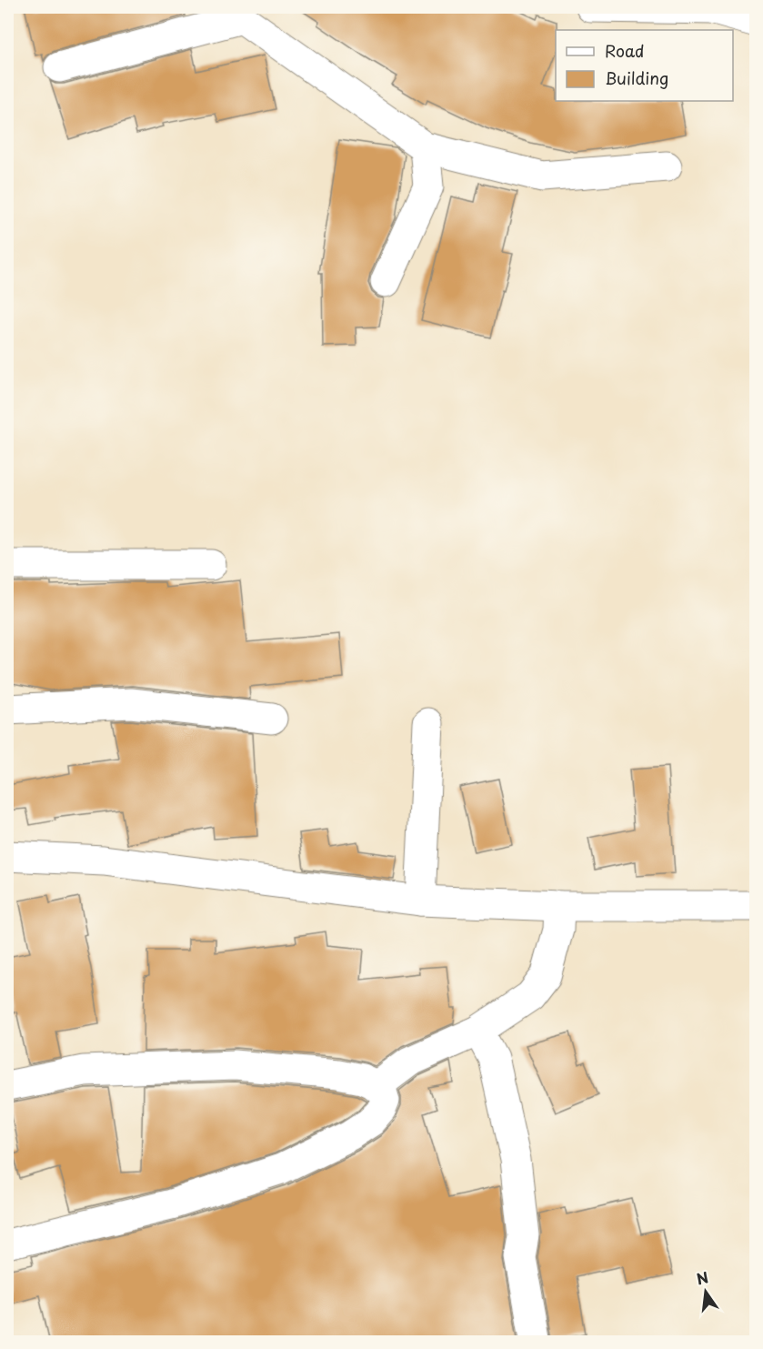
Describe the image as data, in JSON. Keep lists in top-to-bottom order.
{
  "legend": ["Road", "Building"],
  "north": "top"
}
